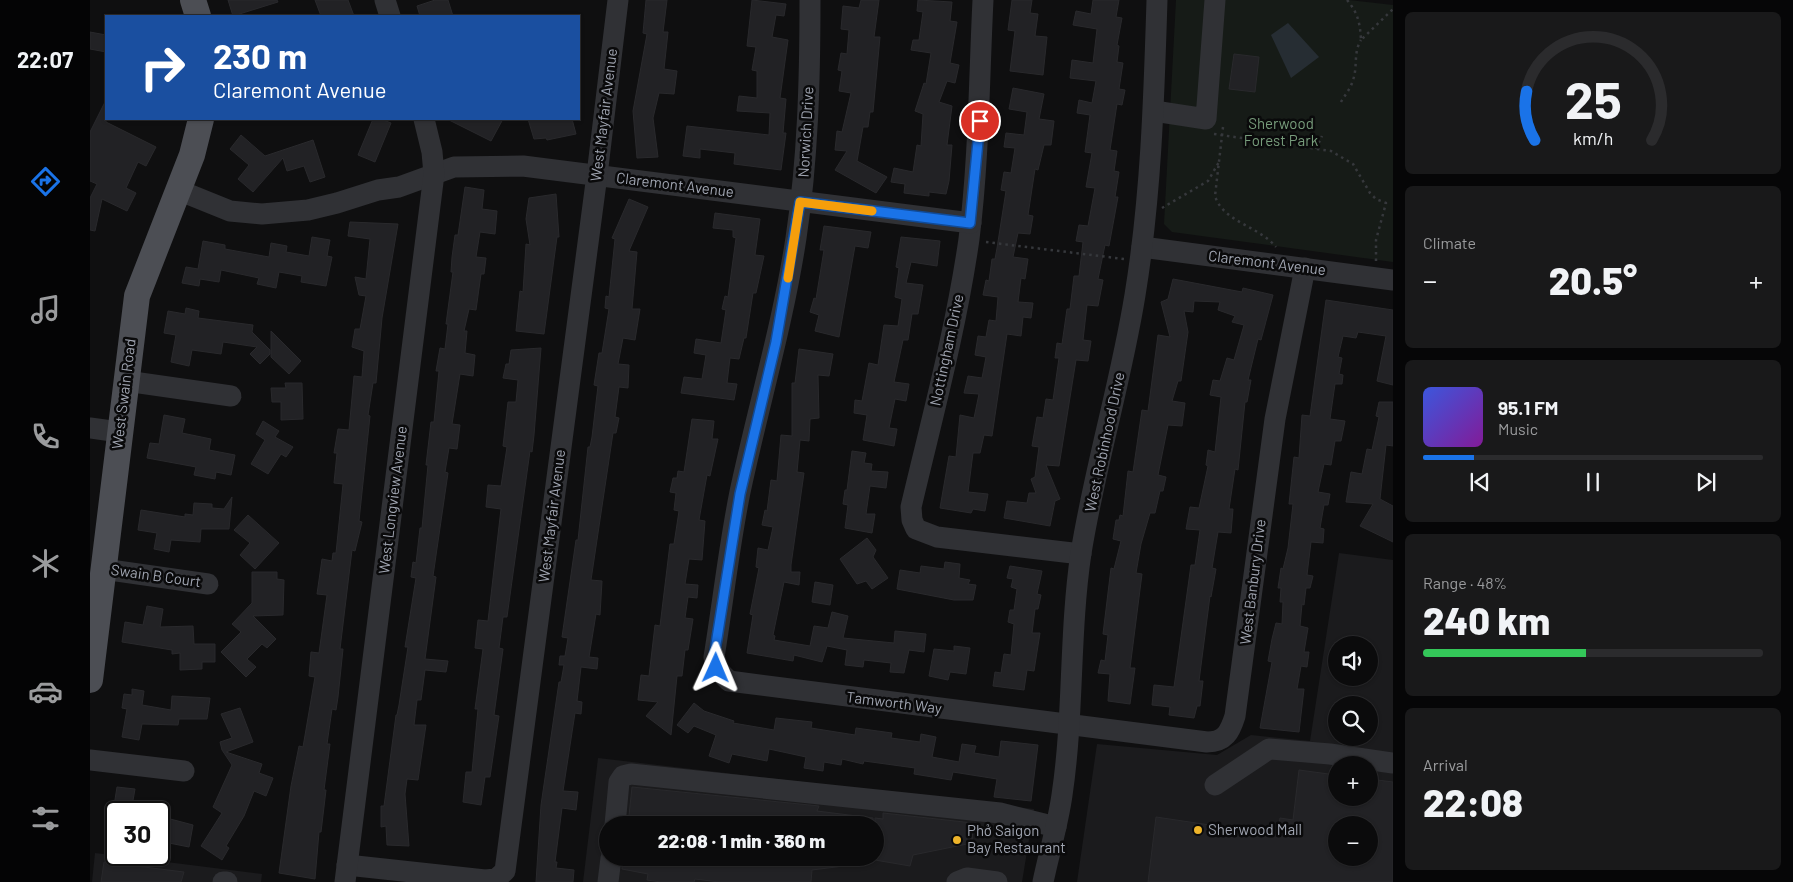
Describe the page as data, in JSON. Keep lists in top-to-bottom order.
{
  "streets": {
    "main road": ["West Swain Road"],
    "street": [
      "West Mayfair Avenue",
      "Norwich Drive",
      "Claremont Avenue",
      "Nottingham Drive",
      "West Robinhood Drive",
      "West Longview Avenue",
      "Swain B Court",
      "West Banbury Drive",
      "Tamworth Way"
    ]
  },
  "crossings": [
    ["West Mayfair Avenue", "Claremont Avenue"],
    ["West Mayfair Avenue", "West Longview Avenue"],
    ["Norwich Drive", "Claremont Avenue"],
    ["Norwich Drive", "Tamworth Way"],
    ["Claremont Avenue", "Nottingham Drive"],
    ["Claremont Avenue", "West Swain Road"],
    ["Claremont Avenue", "West Robinhood Drive"],
    ["Claremont Avenue", "West Longview Avenue"],
    ["Claremont Avenue", "West Banbury Drive"],
    ["Nottingham Drive", "West Robinhood Drive"],
    ["West Swain Road", "Swain B Court"],
    ["West Robinhood Drive", "West Banbury Drive"],
    ["West Robinhood Drive", "Tamworth Way"],
    ["West Banbury Drive", "Tamworth Way"]
  ],
  "parks": ["Sherwood Forest Park"],
  "places": ["Sherwood Mall", "Phở Saigon Bay Restaurant"],
  "page": {
    "tabs": "22:07",
    "turn": ["230 m", "Claremont Avenue"],
    "tile": [
      "Climate",
      ["Range · 48%", "240 km"],
      ["Arrival", "22:08"]
    ],
    "heat": ["−", "20.5°", "+"],
    "song": ["95.1 FM", "Music"],
    "map_buttons": ["+", "−"],
    "limit": "30",
    "trip": "22:08 · 1 min · 360 m",
    "gauge": ["25", "km/h"]
  }
}
